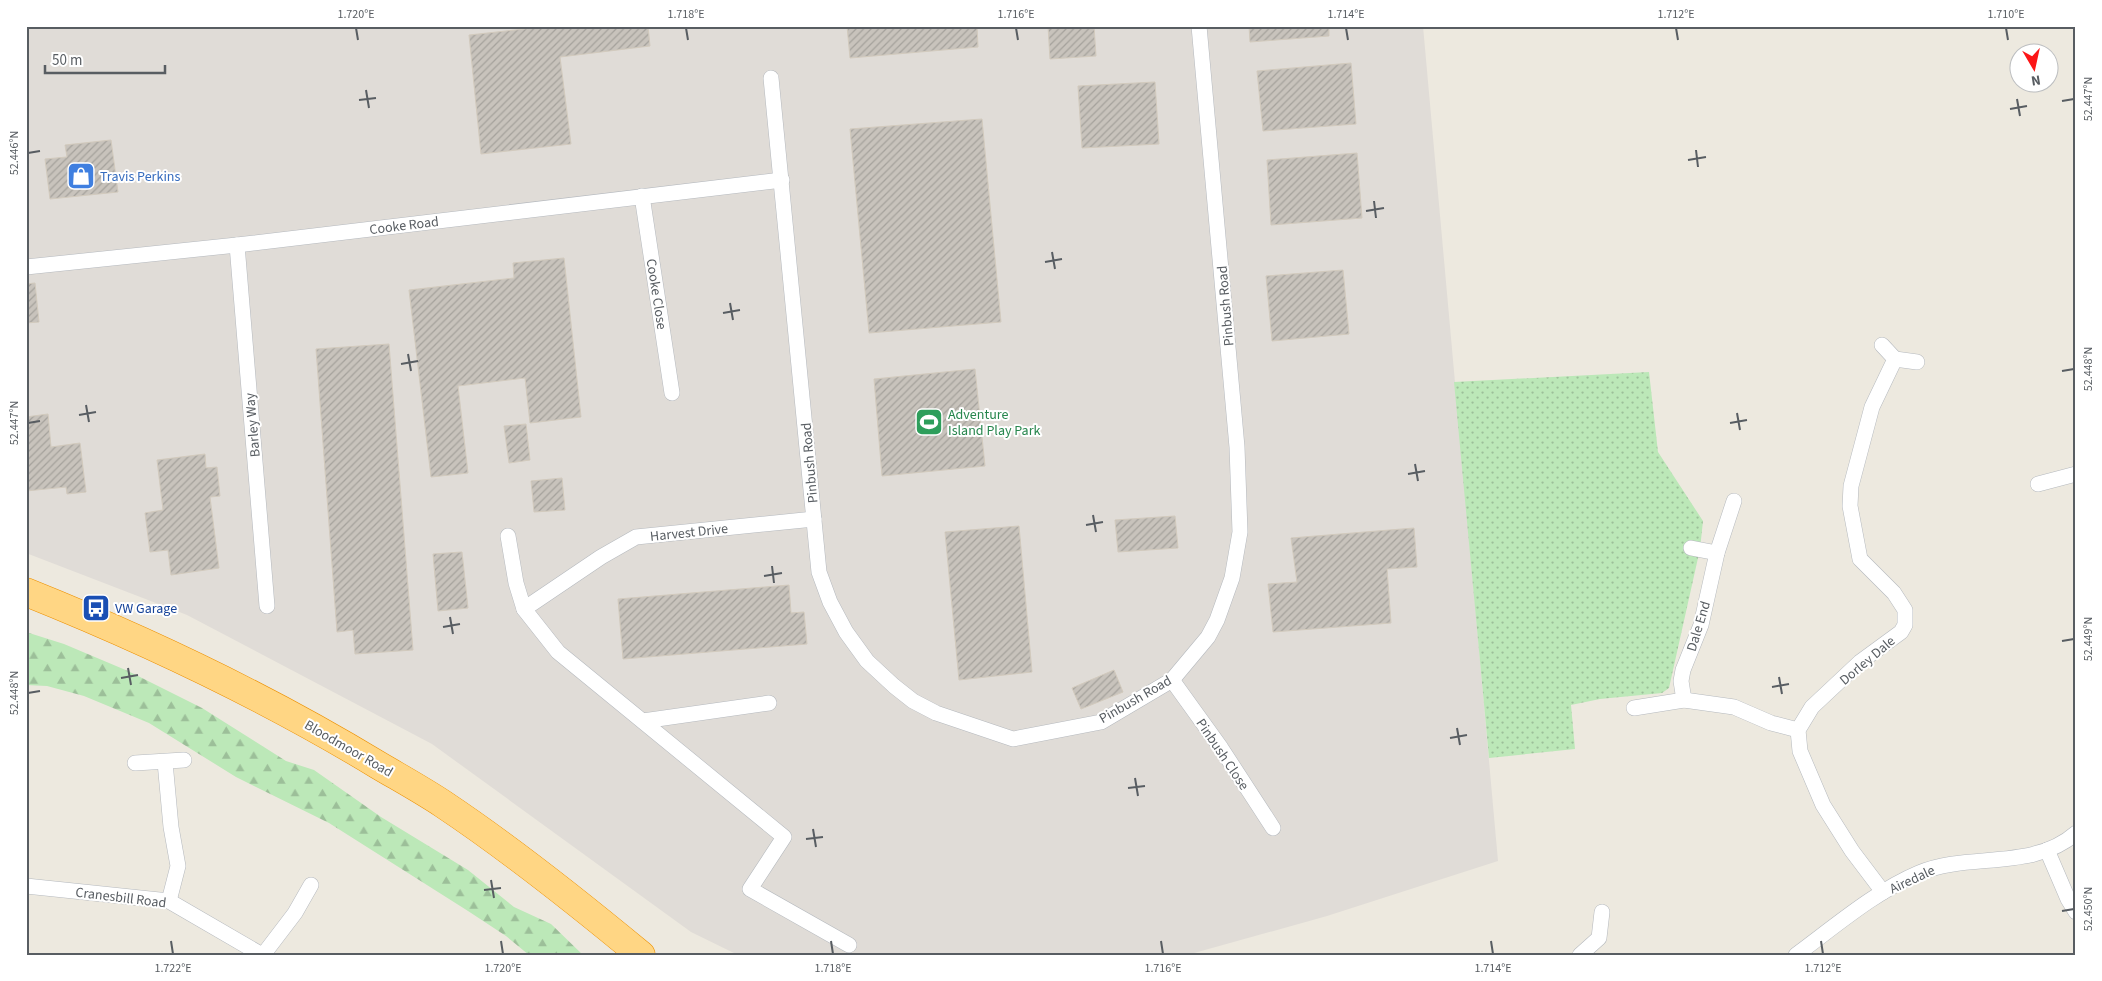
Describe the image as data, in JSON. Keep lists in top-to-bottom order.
{
  "streets": {
    "highway": ["Bloodmoor Road"],
    "street": [
      "Cooke Road",
      "Cooke Close",
      "Pinbush Road",
      "Barley Way",
      "Harvest Drive",
      "Dale End",
      "Dorley Dale",
      "Pinbush Close",
      "Airedale",
      "Cranesbill Road"
    ]
  },
  "crossings": [
    ["Cooke Road", "Cooke Close"],
    ["Cooke Road", "Pinbush Road"],
    ["Cooke Road", "Barley Way"],
    ["Pinbush Road", "Harvest Drive"],
    ["Pinbush Road", "Pinbush Close"]
  ],
  "places": {
    "shop": ["Travis Perkins"],
    "sports": ["Adventure Island Play Park"],
    "bus stop": ["VW Garage"]
  },
  "scale_bar": "50 m",
  "north": "bottom",
  "coordinates": [
    "1.720°E",
    "1.718°E",
    "1.716°E",
    "1.714°E",
    "1.712°E",
    "1.710°E",
    "52.447°N",
    "52.446°N",
    "52.448°N",
    "52.449°N",
    "52.450°N",
    "1.722°E"
  ]
}
